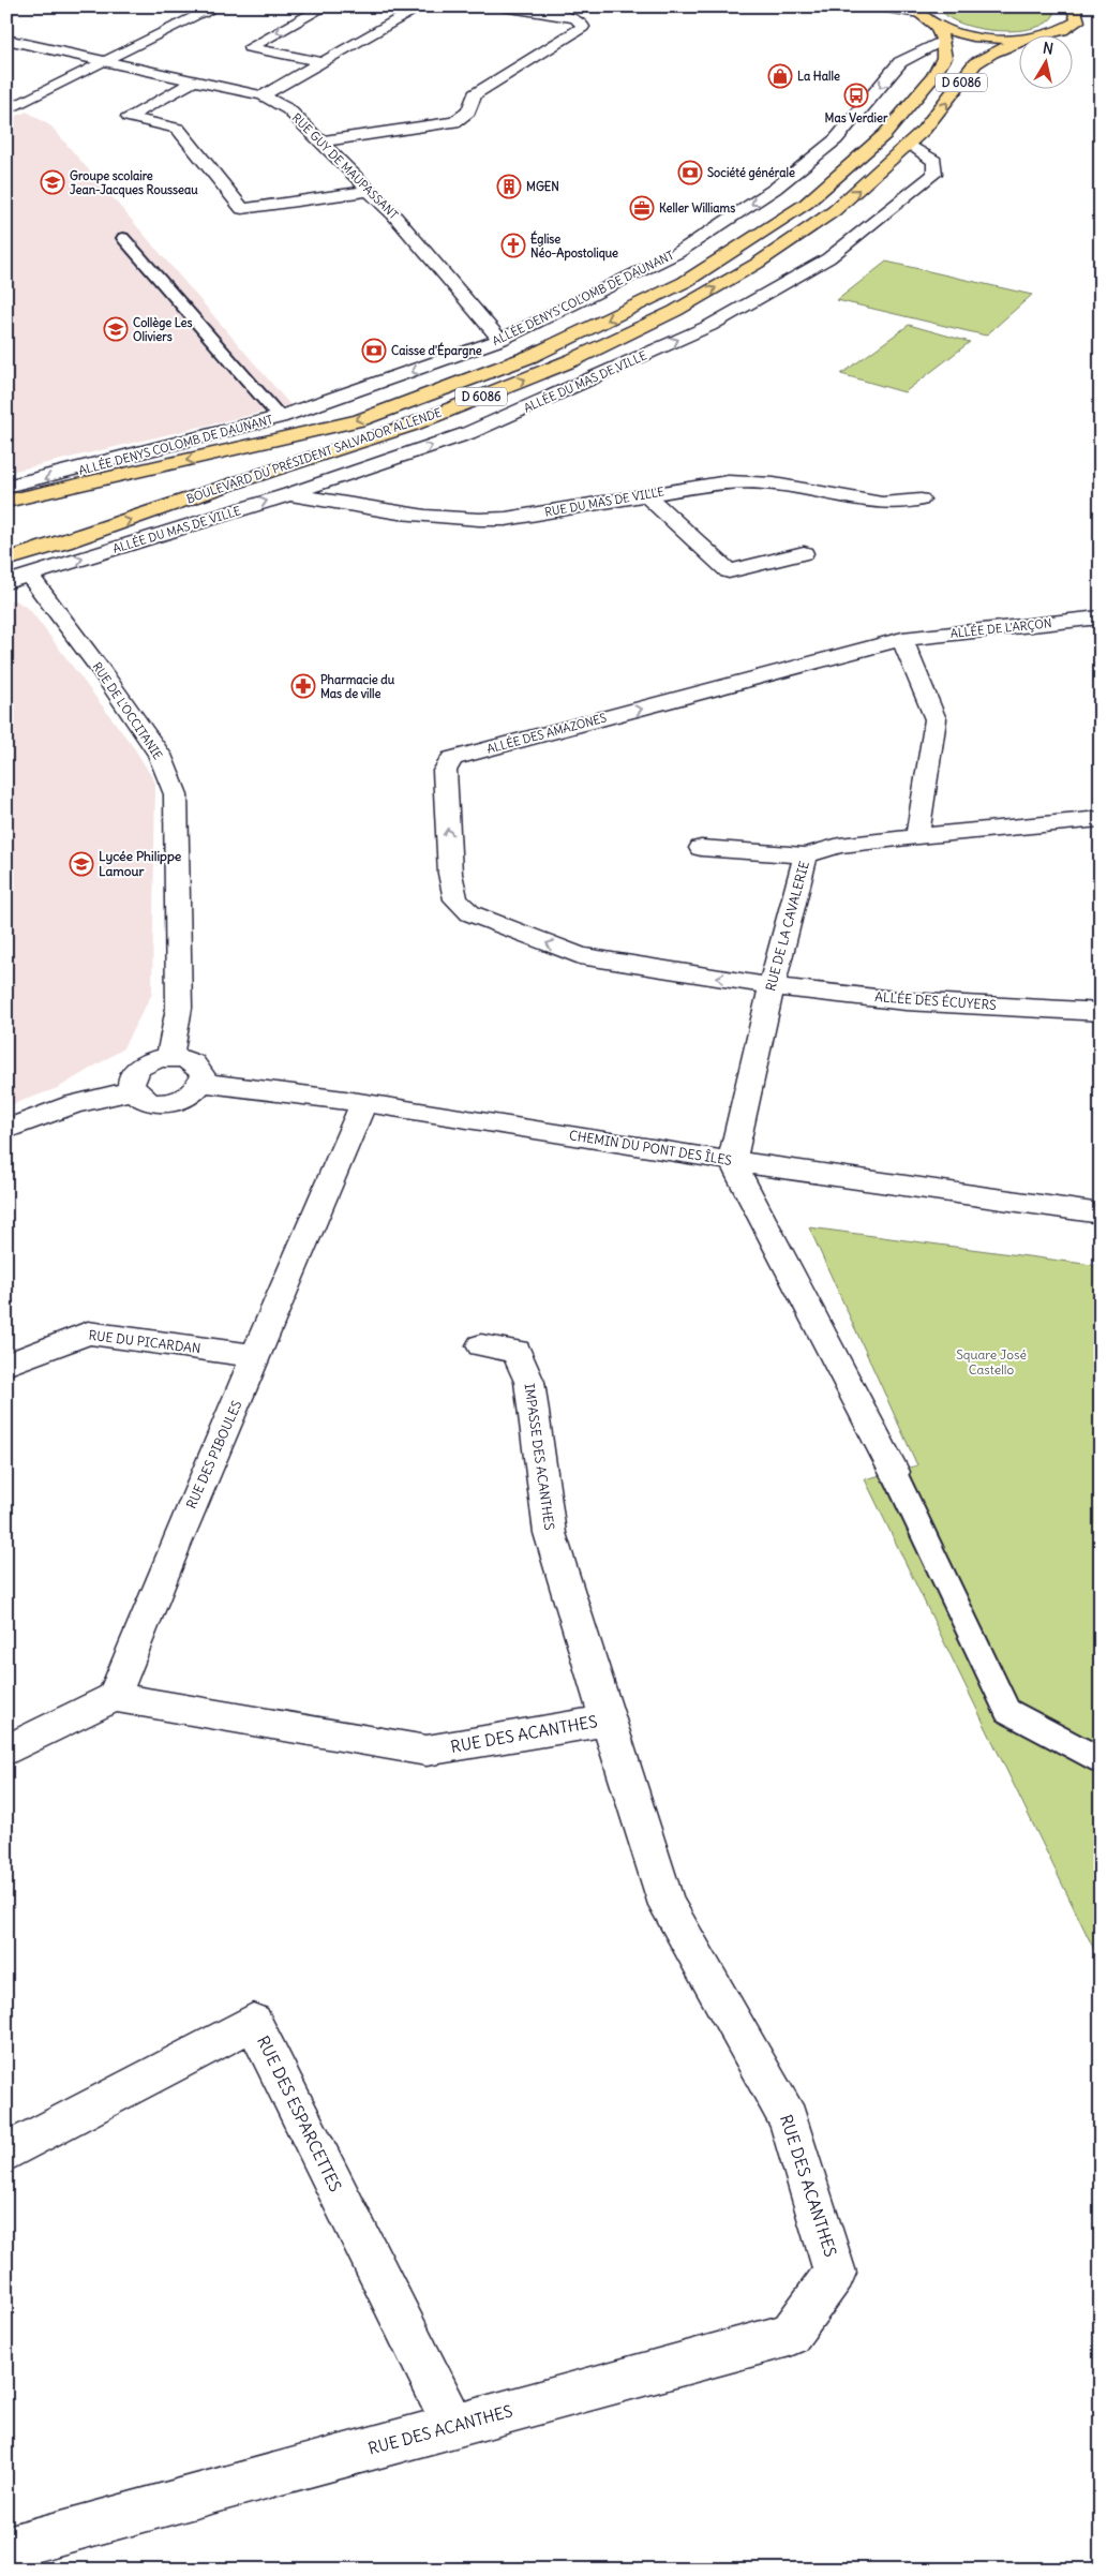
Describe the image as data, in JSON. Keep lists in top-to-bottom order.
{
  "streets": {
    "main road": ["D 6086", "BOULEVARD DU PRÉSIDENT SALVADOR ALLENDE"],
    "street": [
      "RUE GUY DE MAUPASSANT",
      "ALLÉE DENYS COLOMB DE DAUNANT",
      "ALLÉE DU MAS DE VILLE",
      "RUE DU MAS DE VILLE",
      "ALLÉE DE L'ARÇON",
      "RUE DE L'OCCITANIE",
      "ALLÉE DES AMAZONES",
      "RUE DE LA CAVALERIE",
      "ALLÉE DES ÉCUYERS",
      "CHEMIN DU PONT DES ÎLES",
      "RUE DU PICARDAN",
      "RUE DES PIBOULES",
      "IMPASSE DES ACANTHES",
      "RUE DES ACANTHES",
      "RUE DES ESPARCETTES"
    ]
  },
  "crossings": [
    ["RUE GUY DE MAUPASSANT", "ALLÉE DENYS COLOMB DE DAUNANT"],
    ["ALLÉE DENYS COLOMB DE DAUNANT", "BOULEVARD DU PRÉSIDENT SALVADOR ALLENDE"],
    ["ALLÉE DU MAS DE VILLE", "BOULEVARD DU PRÉSIDENT SALVADOR ALLENDE"],
    ["ALLÉE DU MAS DE VILLE", "RUE DU MAS DE VILLE"],
    ["ALLÉE DU MAS DE VILLE", "RUE DE L'OCCITANIE"],
    ["ALLÉE DE L'ARÇON", "ALLÉE DES AMAZONES"],
    ["RUE DE L'OCCITANIE", "CHEMIN DU PONT DES ÎLES"],
    ["ALLÉE DES AMAZONES", "RUE DE LA CAVALERIE"],
    ["ALLÉE DES AMAZONES", "ALLÉE DES ÉCUYERS"],
    ["RUE DE LA CAVALERIE", "ALLÉE DES ÉCUYERS"],
    ["RUE DE LA CAVALERIE", "CHEMIN DU PONT DES ÎLES"],
    ["CHEMIN DU PONT DES ÎLES", "RUE DES PIBOULES"],
    ["RUE DU PICARDAN", "RUE DES PIBOULES"],
    ["RUE DES PIBOULES", "RUE DES ACANTHES"],
    ["IMPASSE DES ACANTHES", "RUE DES ACANTHES"],
    ["RUE DES ACANTHES", "RUE DES ESPARCETTES"]
  ],
  "one_way": ["ALLÉE DENYS COLOMB DE DAUNANT", "ALLÉE DU MAS DE VILLE"],
  "parks": ["Square José Castello"],
  "places": {
    "shop": ["La Halle"],
    "bus stop": ["Mas Verdier"],
    "bank": ["Société générale", "Caisse d'Épargne"],
    "school or university": ["Groupe scolaire Jean-Jacques Rousseau", "Collège Les Oliviers", "Lycée Philippe Lamour"],
    "building": ["MGEN"],
    "office": ["Keller Williams"],
    "church": ["Église Néo-Apostolique"],
    "pharmacy": ["Pharmacie du Mas de ville"]
  },
  "north": "top"
}
